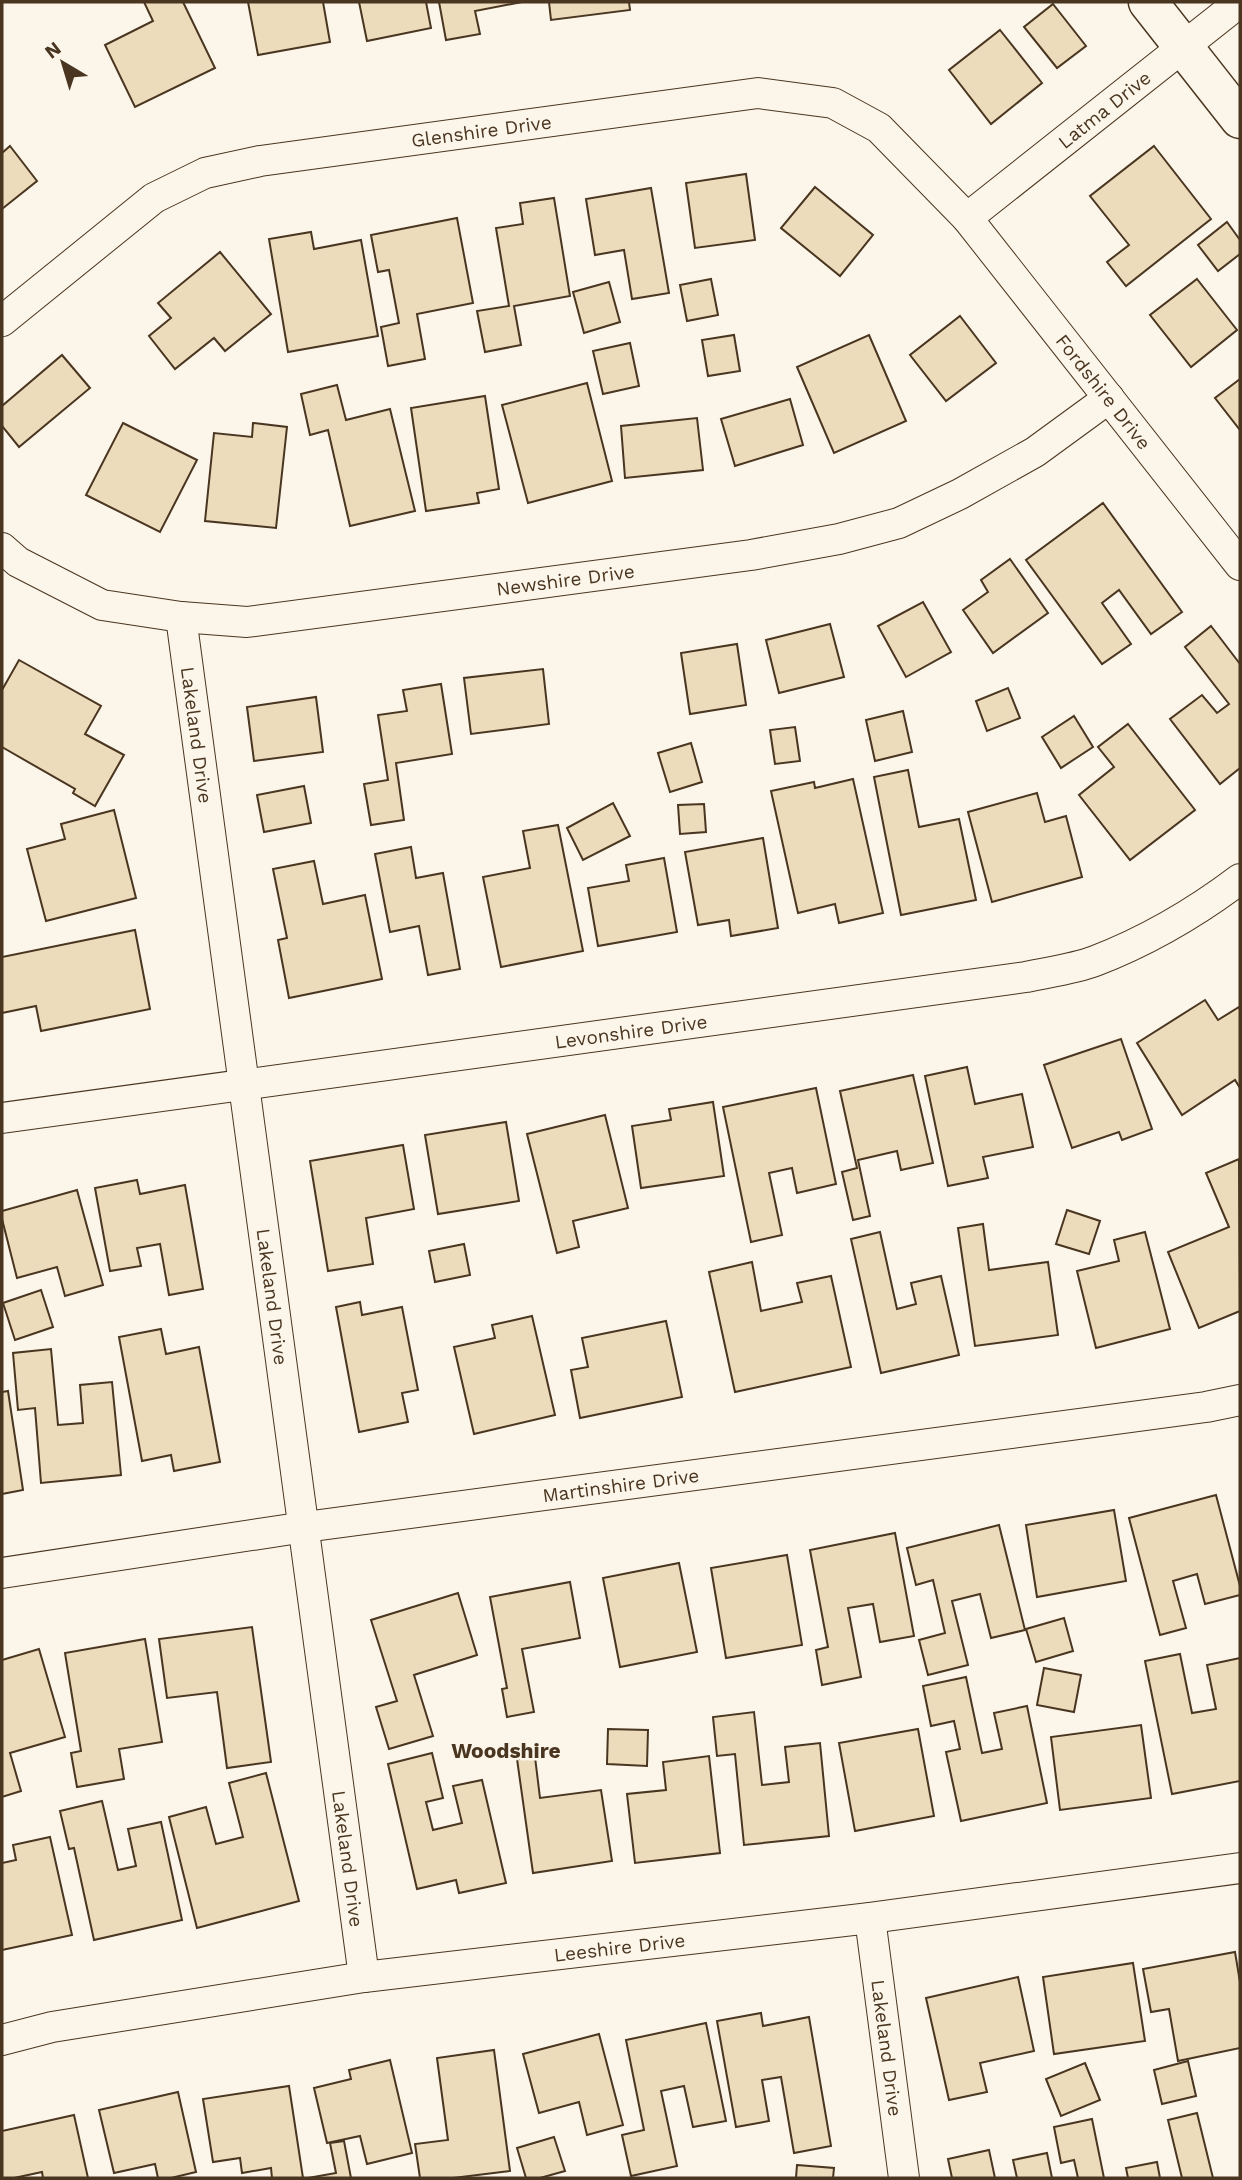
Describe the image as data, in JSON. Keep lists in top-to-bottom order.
{
  "streets": {
    "street": [
      "Latma Drive",
      "Glenshire Drive",
      "Fordshire Drive",
      "Newshire Drive",
      "Lakeland Drive",
      "Levonshire Drive",
      "Martinshire Drive",
      "Leeshire Drive"
    ]
  },
  "crossings": [
    ["Latma Drive", "Glenshire Drive"],
    ["Latma Drive", "Fordshire Drive"],
    ["Glenshire Drive", "Fordshire Drive"],
    ["Fordshire Drive", "Newshire Drive"],
    ["Newshire Drive", "Lakeland Drive"],
    ["Lakeland Drive", "Levonshire Drive"],
    ["Lakeland Drive", "Martinshire Drive"],
    ["Lakeland Drive", "Leeshire Drive"]
  ],
  "districts": ["Woodshire"],
  "north": "top left"
}
